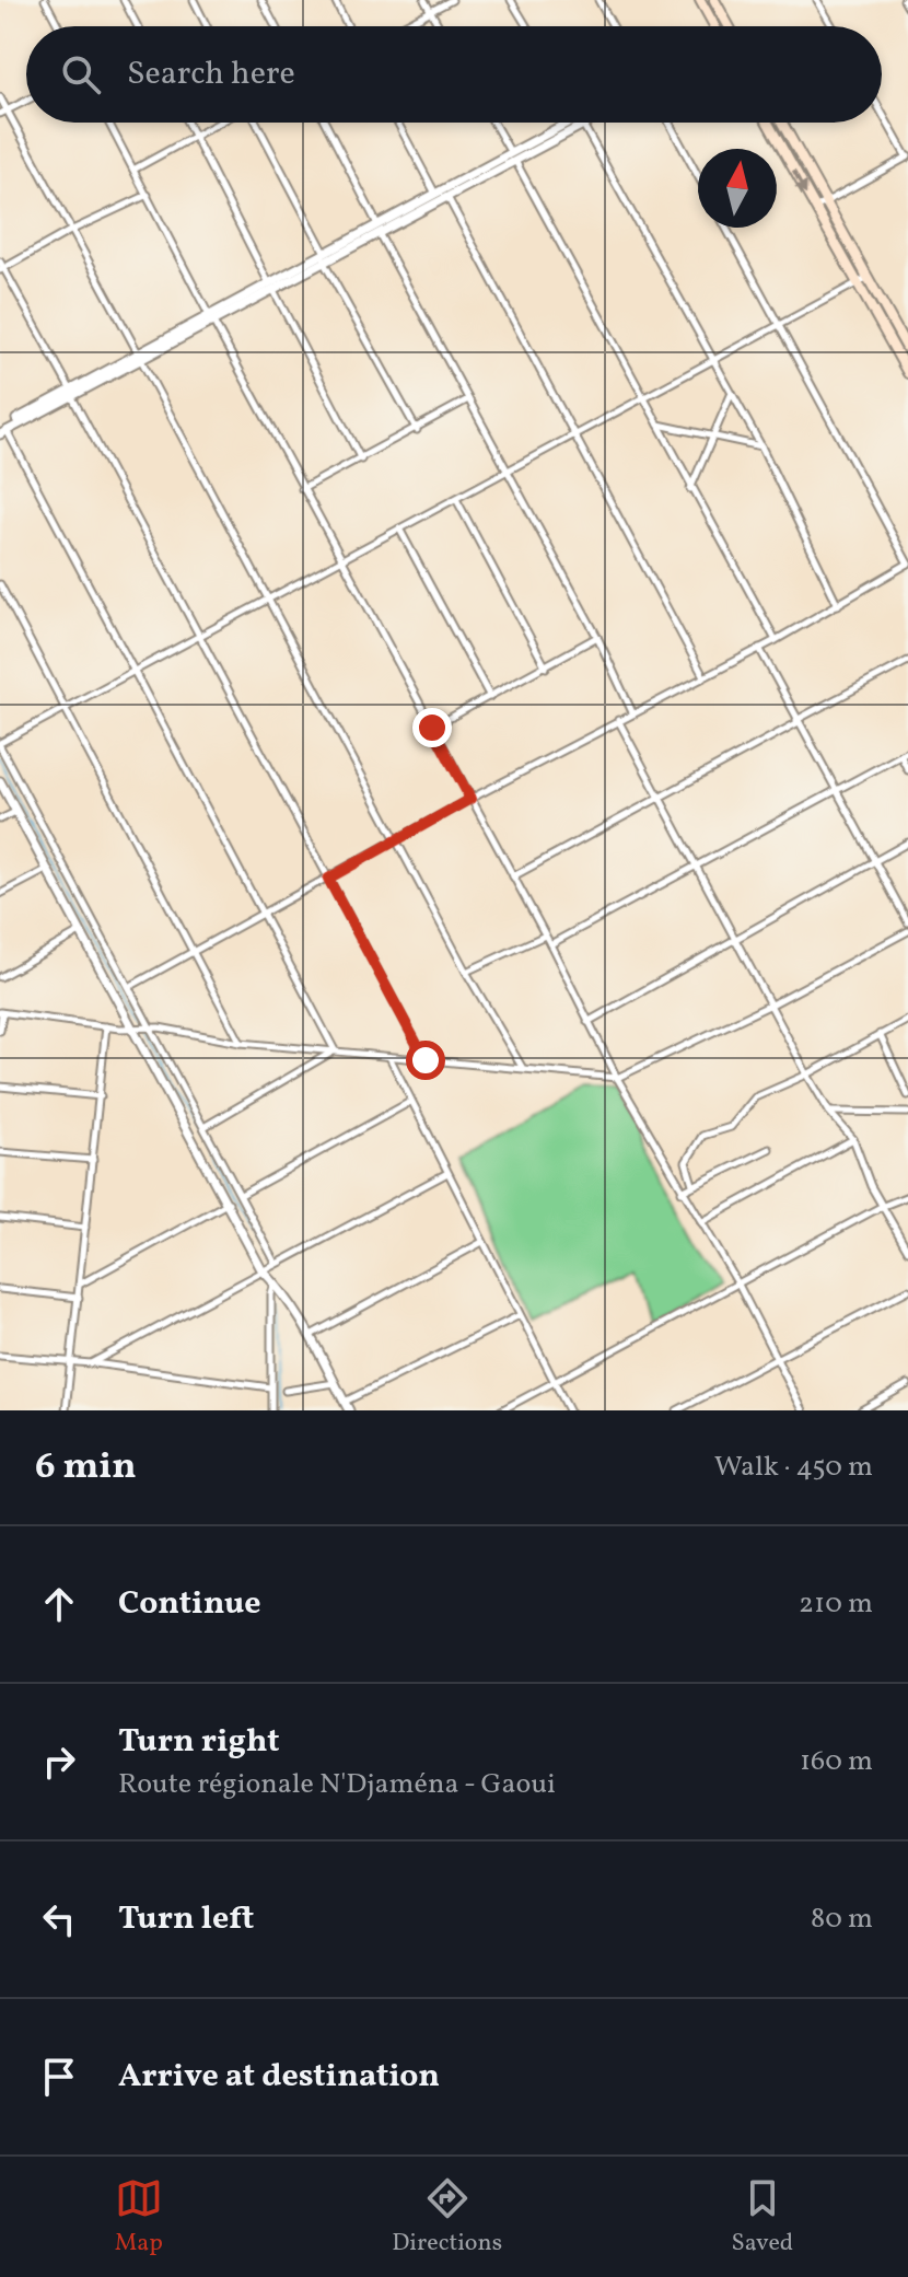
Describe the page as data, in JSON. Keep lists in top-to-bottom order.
{
  "north": "top",
  "page": {
    "search": "Search here",
    "heading": ["6 min", "Walk · 450 m"],
    "list": [
      ["Continue", "210 m"],
      ["Turn right", "Route régionale N'Djaména - Gaoui", "160 m"],
      ["Turn left", "80 m"],
      "Arrive at destination"
    ],
    "nav": ["Map", "Directions", "Saved"]
  }
}
